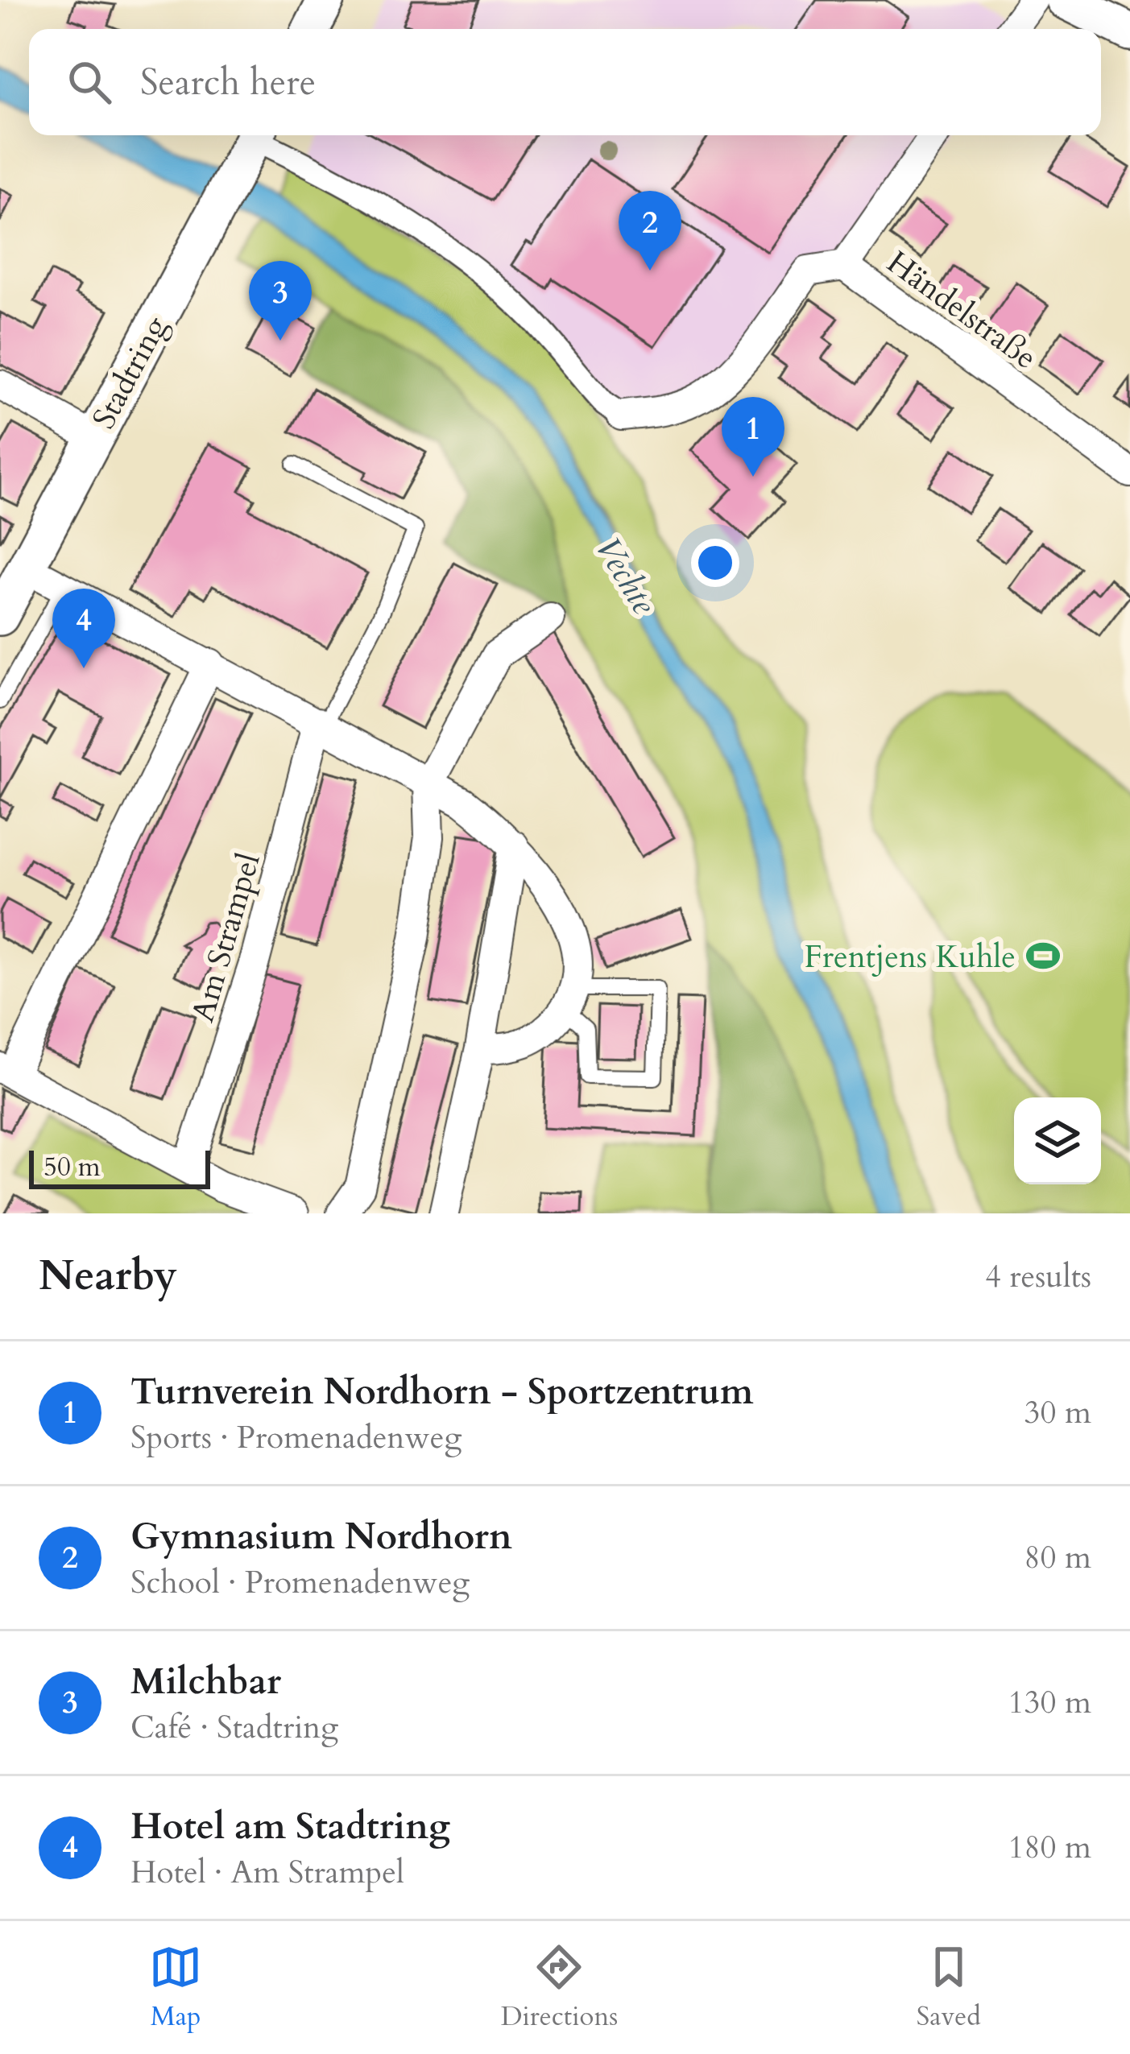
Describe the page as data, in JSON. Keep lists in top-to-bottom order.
{
  "streets": {
    "street": ["Händelstraße", "Stadtring", "Am Strampel"]
  },
  "water": ["Vechte"],
  "places": {
    "sports": ["Frentjens Kuhle"]
  },
  "scale_bar": "50 m",
  "page": {
    "search": "Search here",
    "pins": [
      "2",
      "3",
      "1",
      "4"
    ],
    "scale": "50 m",
    "heading": ["Nearby", "4 results"],
    "list": [
      {
        "mark": "1",
        "name": "Turnverein Nordhorn - Sportzentrum",
        "note": "Sports · Promenadenweg",
        "value": "30 m"
      },
      {
        "mark": "2",
        "name": "Gymnasium Nordhorn",
        "note": "School · Promenadenweg",
        "value": "80 m"
      },
      {
        "mark": "3",
        "name": "Milchbar",
        "note": "Café · Stadtring",
        "value": "130 m"
      },
      {
        "mark": "4",
        "name": "Hotel am Stadtring",
        "note": "Hotel · Am Strampel",
        "value": "180 m"
      }
    ],
    "nav": ["Map", "Directions", "Saved"]
  }
}
